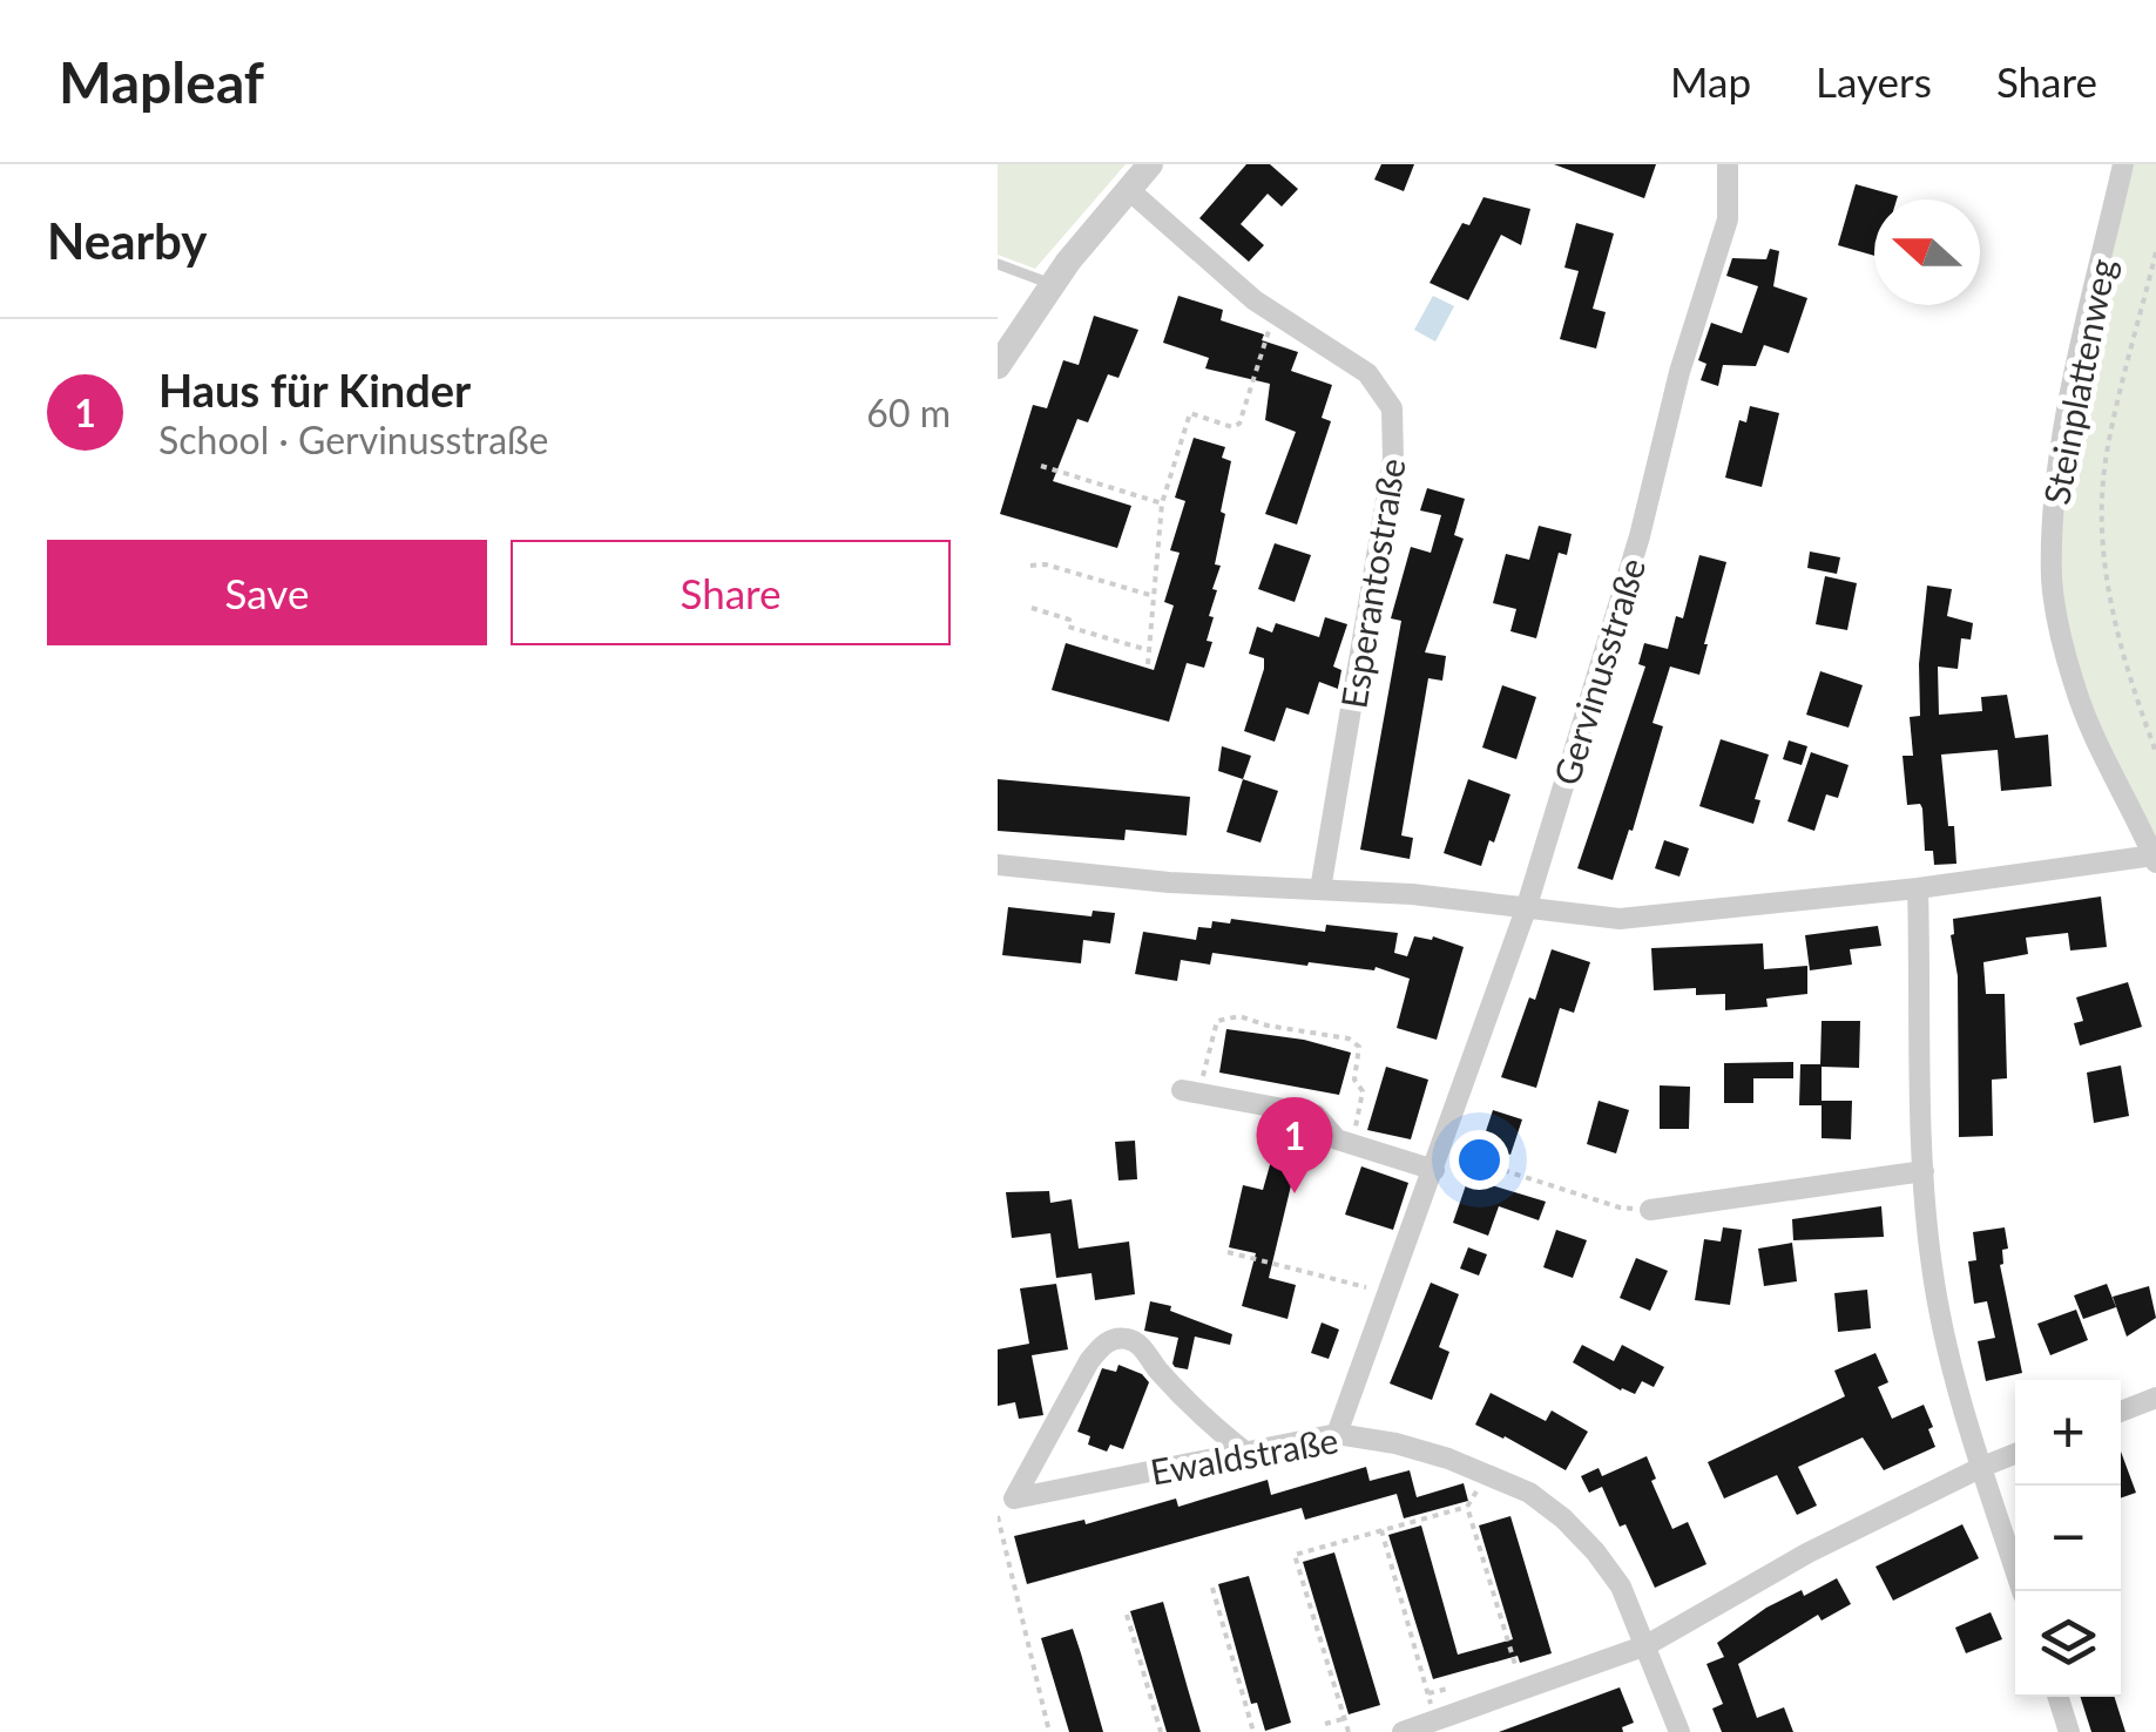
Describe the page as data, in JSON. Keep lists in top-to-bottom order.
{
  "streets": {
    "street": [
      "Steinplattenweg",
      "Esperantostraße",
      "Gervinusstraße",
      "Ewaldstraße"
    ]
  },
  "crossings": [
    ["Gervinusstraße", "Ewaldstraße"]
  ],
  "north": "left",
  "page": {
    "header": "Mapleaf",
    "nav": ["Map", "Layers", "Share"],
    "heading": "Nearby",
    "list": [
      {
        "mark": "1",
        "name": "Haus für Kinder",
        "note": "School · Gervinusstraße",
        "value": "60 m"
      }
    ],
    "buttons": ["Save", "Share"],
    "pins": "1",
    "map_buttons": ["+", "−"]
  }
}
